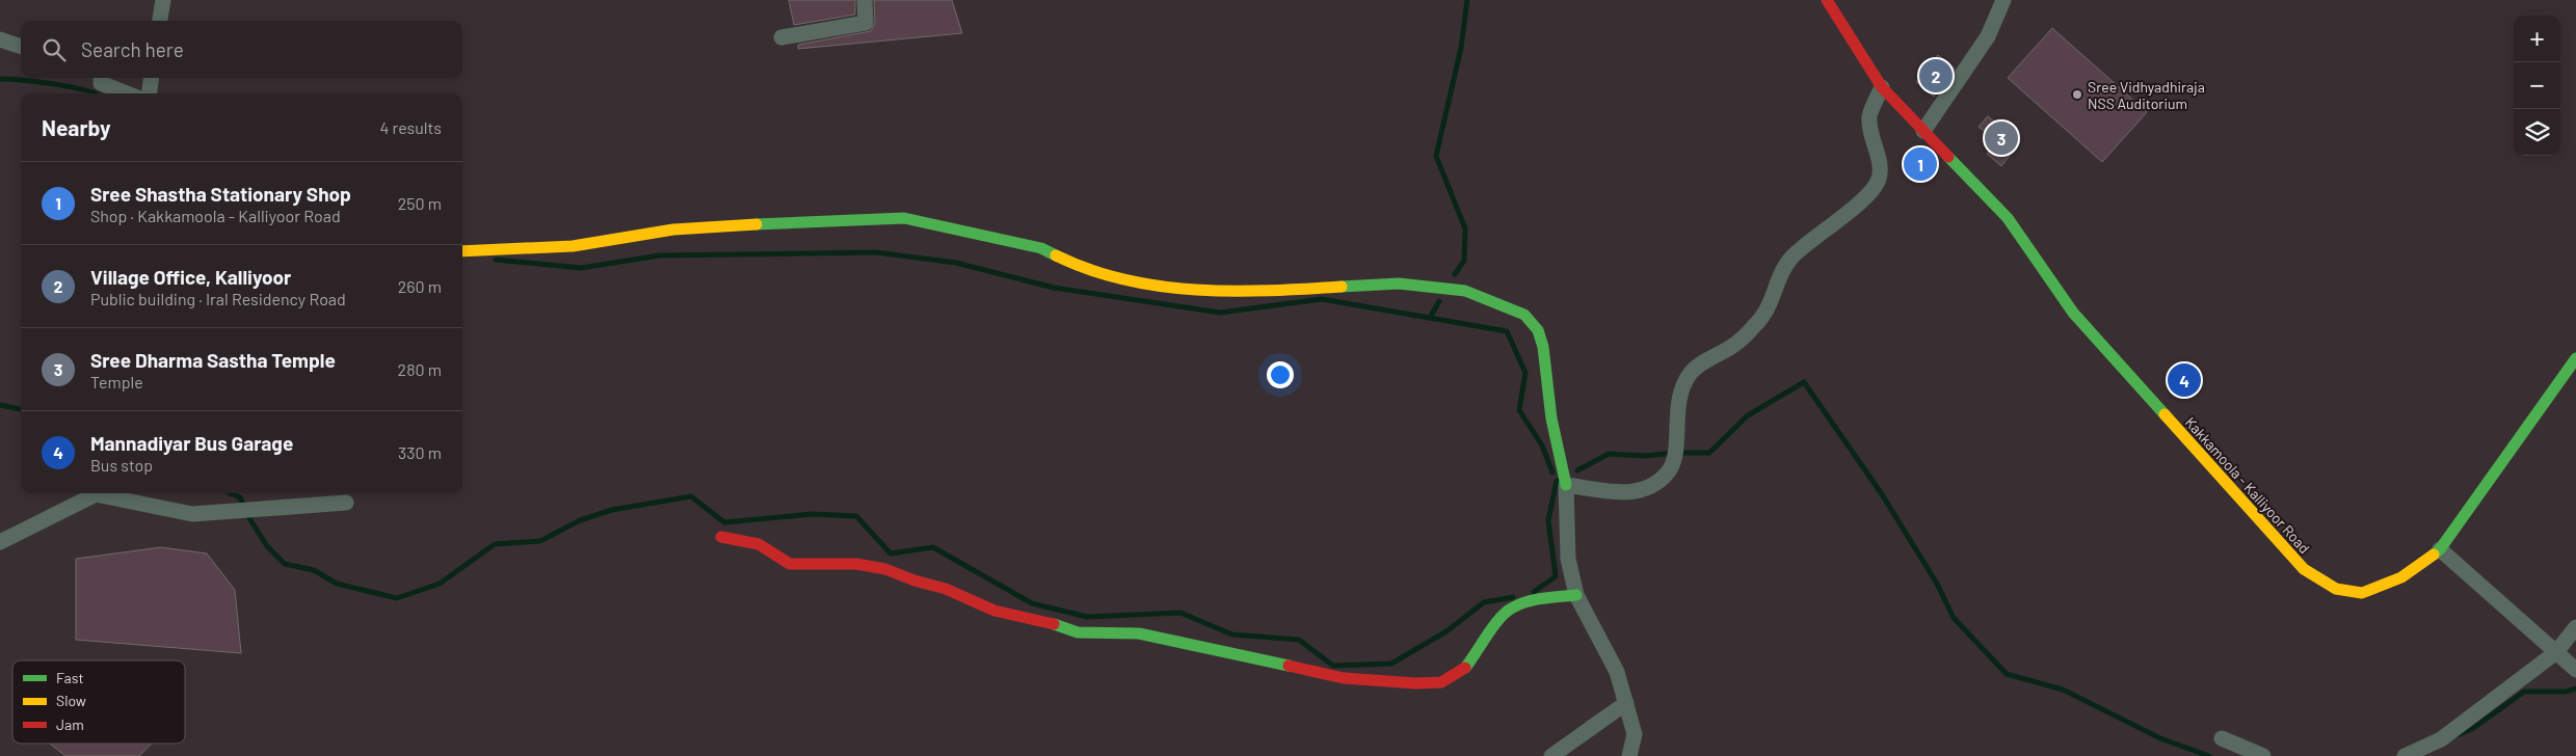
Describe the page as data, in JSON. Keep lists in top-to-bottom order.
{
  "streets": {
    "street": ["Kakkamoola - Kalliyoor Road"]
  },
  "places": ["Sree Vidhyadhiraja NSS Auditorium"],
  "legend": ["Fast", "Slow", "Jam"],
  "page": {
    "map_buttons": ["+", "−"],
    "search": "Search here",
    "pins": [
      "2",
      "3",
      "1",
      "4"
    ],
    "heading": ["Nearby", "4 results"],
    "list": [
      {
        "mark": "1",
        "name": "Sree Shastha Stationary Shop",
        "note": "Shop · Kakkamoola - Kalliyoor Road",
        "value": "250 m"
      },
      {
        "mark": "2",
        "name": "Village Office, Kalliyoor",
        "note": "Public building · Iral Residency Road",
        "value": "260 m"
      },
      {
        "mark": "3",
        "name": "Sree Dharma Sastha Temple",
        "note": "Temple",
        "value": "280 m"
      },
      {
        "mark": "4",
        "name": "Mannadiyar Bus Garage",
        "note": "Bus stop",
        "value": "330 m"
      }
    ]
  }
}
